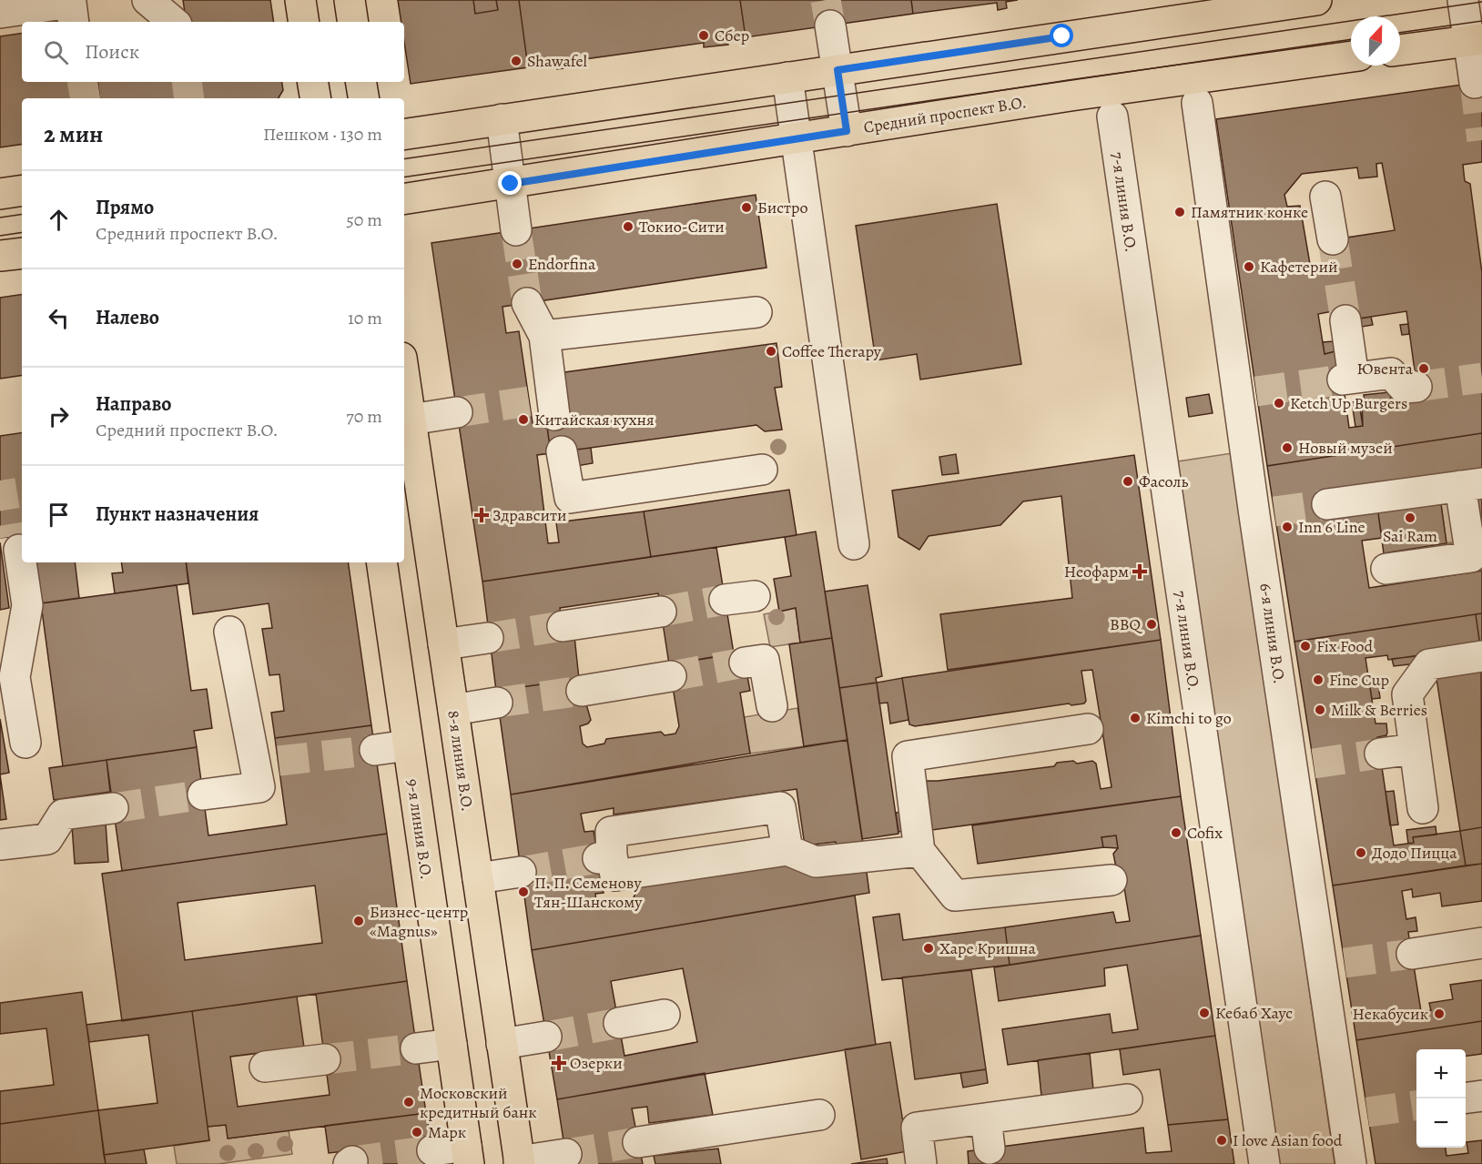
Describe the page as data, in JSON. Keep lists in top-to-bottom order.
{
  "streets": {
    "main road": ["Средний проспект В.О.", "8-я линия В.О.", "9-я линия В.О."],
    "street": ["7-я линия В.О.", "6-я линия В.О."]
  },
  "places": {
    "other": [
      "Сбер",
      "Shawafel",
      "Бистро",
      "Памятник конке",
      "Токио-Сити",
      "Endorfina",
      "Кафетерий",
      "Coffee Therapy",
      "Ювента",
      "Ketch Up Burgers",
      "Китайская кухня",
      "Новый музей",
      "Фасоль",
      "Sai Ram",
      "Inn 6 Line",
      "BBQ",
      "Fix Food",
      "Fine Cup",
      "Milk & Berries",
      "Kimchi to go",
      "Cofix",
      "Додо Пицца",
      "П. П. Семенову Тян-Шанскому",
      "Бизнес-центр «Magnus»",
      "Харе Кришна",
      "Кебаб Хаус",
      "Некабусик",
      "Московский кредитный банк",
      "Марк",
      "I love Asian food"
    ],
    "health": ["Здравсити", "Неофарм", "Озерки"]
  },
  "north": "top",
  "page": {
    "search": "Поиск",
    "heading": ["2 мин", "Пешком · 130 m"],
    "list": [
      ["Прямо", "Средний проспект В.О.", "50 m"],
      ["Налево", "10 m"],
      ["Направо", "Средний проспект В.О.", "70 m"],
      "Пункт назначения"
    ],
    "map_buttons": ["+", "−"]
  }
}
